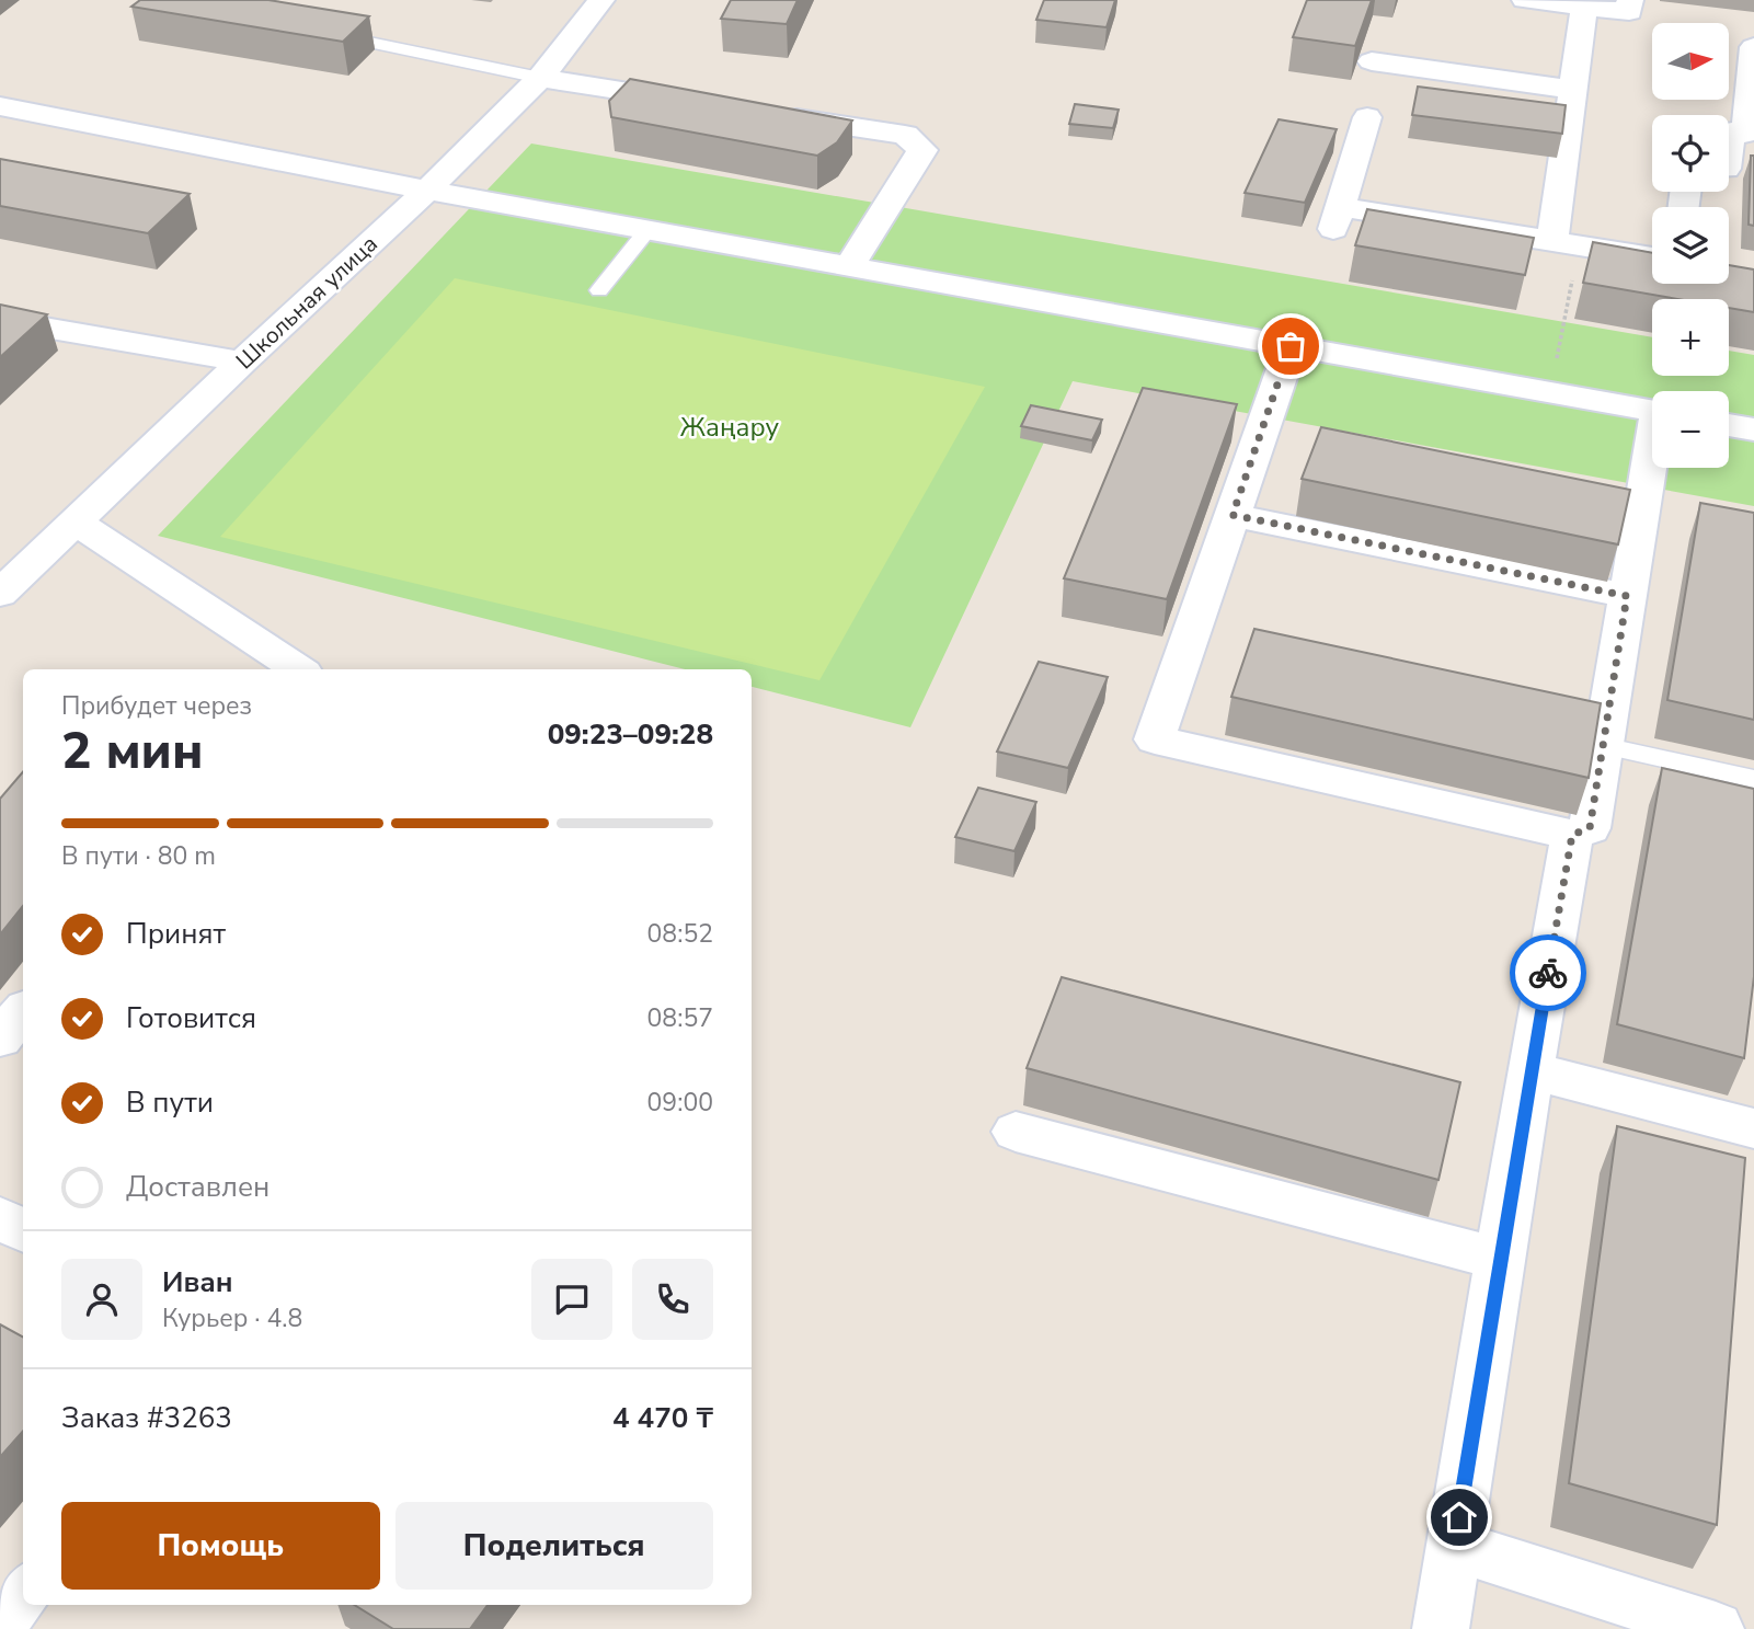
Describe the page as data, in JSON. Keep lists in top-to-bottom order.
{
  "streets": {
    "street": ["Школьная улица"]
  },
  "parks": ["Жаңару"],
  "north": "right",
  "page": {
    "map_buttons": ["+", "−"],
    "heading": ["2 мин", "Прибудет через", "09:23–09:28"],
    "panel": [
      "Иван",
      "Курьер · 4.8",
      "Заказ #3263",
      "4 470 ₸"
    ],
    "bar": "В пути · 80 m",
    "list": [
      ["Принят", "08:52"],
      ["Готовится", "08:57"],
      ["В пути", "09:00"],
      "Доставлен"
    ],
    "buttons": ["Помощь", "Поделиться"]
  }
}
